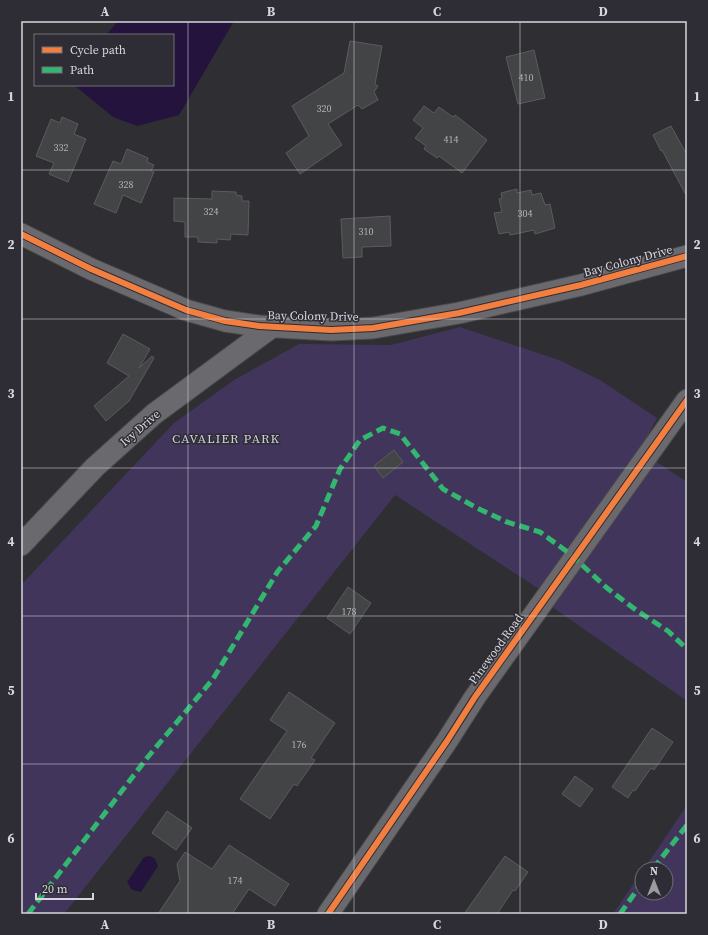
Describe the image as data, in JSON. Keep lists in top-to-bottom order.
{
  "streets": {
    "street": ["Bay Colony Drive", "Ivy Drive", "Pinewood Road"]
  },
  "crossings": [
    ["Bay Colony Drive", "Ivy Drive"]
  ],
  "districts": ["CAVALIER PARK"],
  "house_numbers": [
    "410",
    "320",
    "414",
    "332",
    "328",
    "324",
    "304",
    "310",
    "178",
    "176",
    "174"
  ],
  "legend": ["Cycle path", "Path"],
  "scale_bar": "20 m",
  "north": "top",
  "grid": {
    "columns": [
      "A",
      "B",
      "C",
      "D"
    ],
    "rows": [
      "1",
      "2",
      "3",
      "4",
      "5",
      "6"
    ]
  }
}
